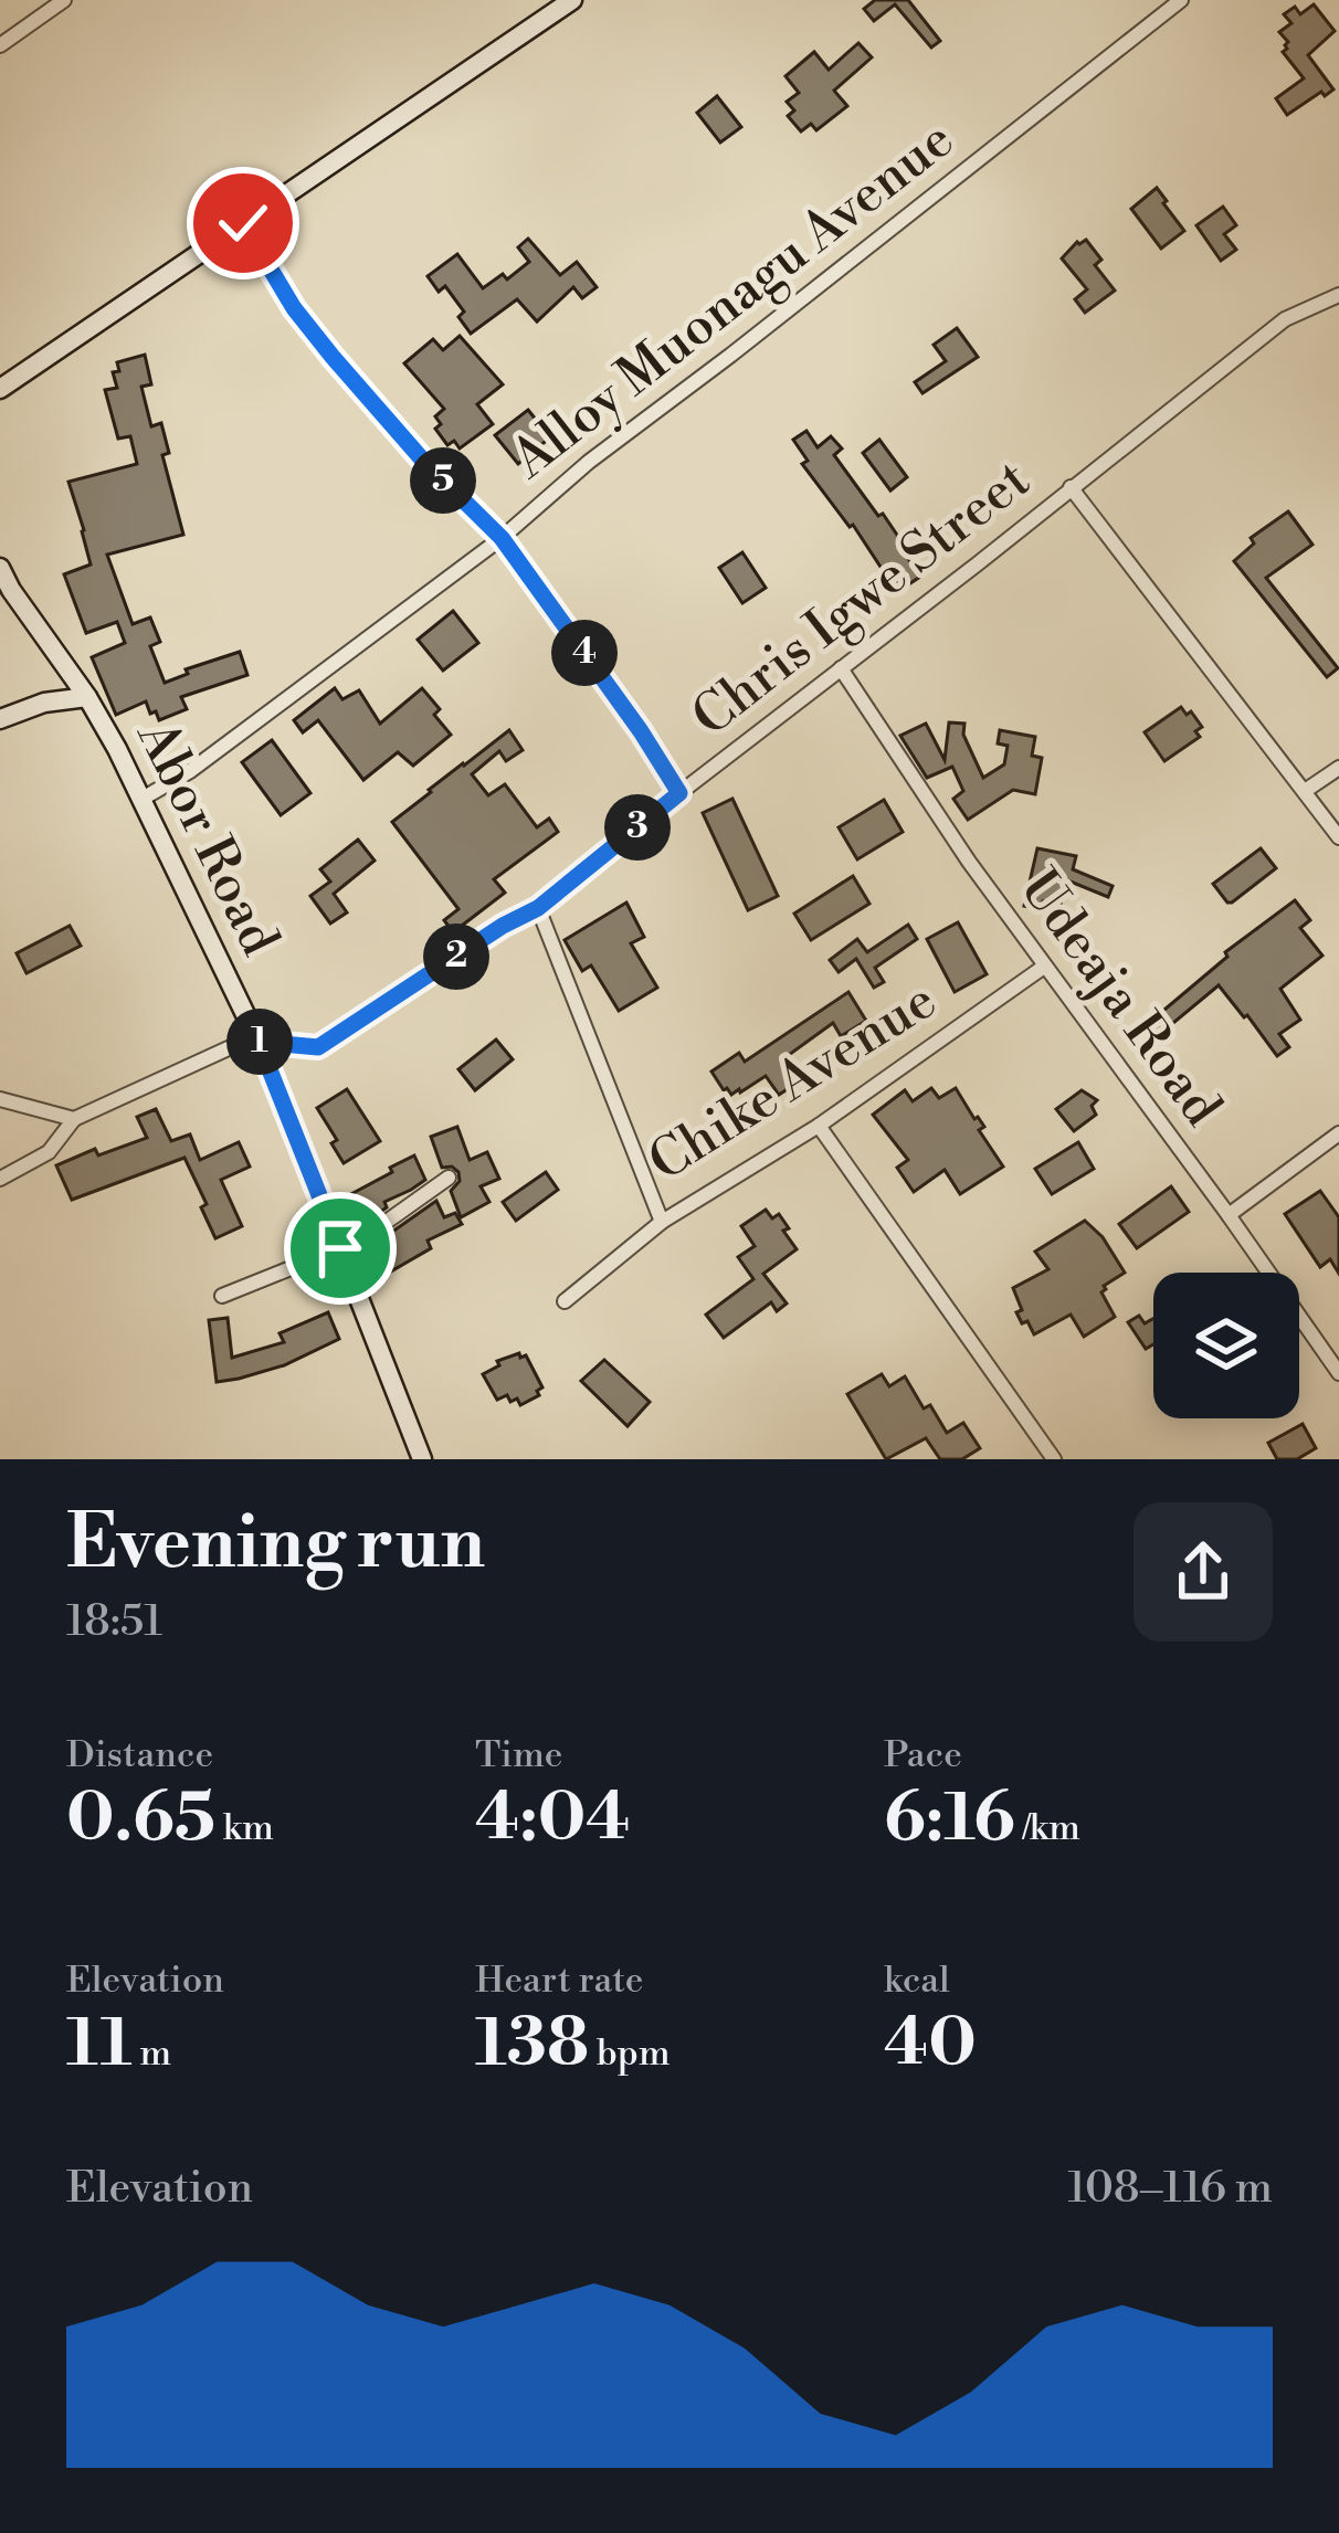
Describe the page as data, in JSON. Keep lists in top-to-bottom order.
{
  "streets": {
    "street": [
      "Alloy Muonagu Avenue",
      "Chris Igwe Street",
      "Abor Road",
      "Udeaja Road",
      "Chike Avenue"
    ]
  },
  "crossings": [
    ["Alloy Muonagu Avenue", "Abor Road"],
    ["Chris Igwe Street", "Abor Road"],
    ["Chris Igwe Street", "Udeaja Road"],
    ["Chris Igwe Street", "Chike Avenue"],
    ["Udeaja Road", "Chike Avenue"]
  ],
  "page": {
    "pins": [
      "5",
      "4",
      "3",
      "2",
      "1"
    ],
    "heading": ["Evening run", "18:51"],
    "stats": [
      ["Distance", "0.65 km"],
      ["Time", "4:04"],
      ["Pace", "6:16 /km"],
      ["Elevation", "11 m"],
      ["Heart rate", "138 bpm"],
      ["kcal", "40"]
    ],
    "chart": ["Elevation", "108–116 m"]
  }
}
